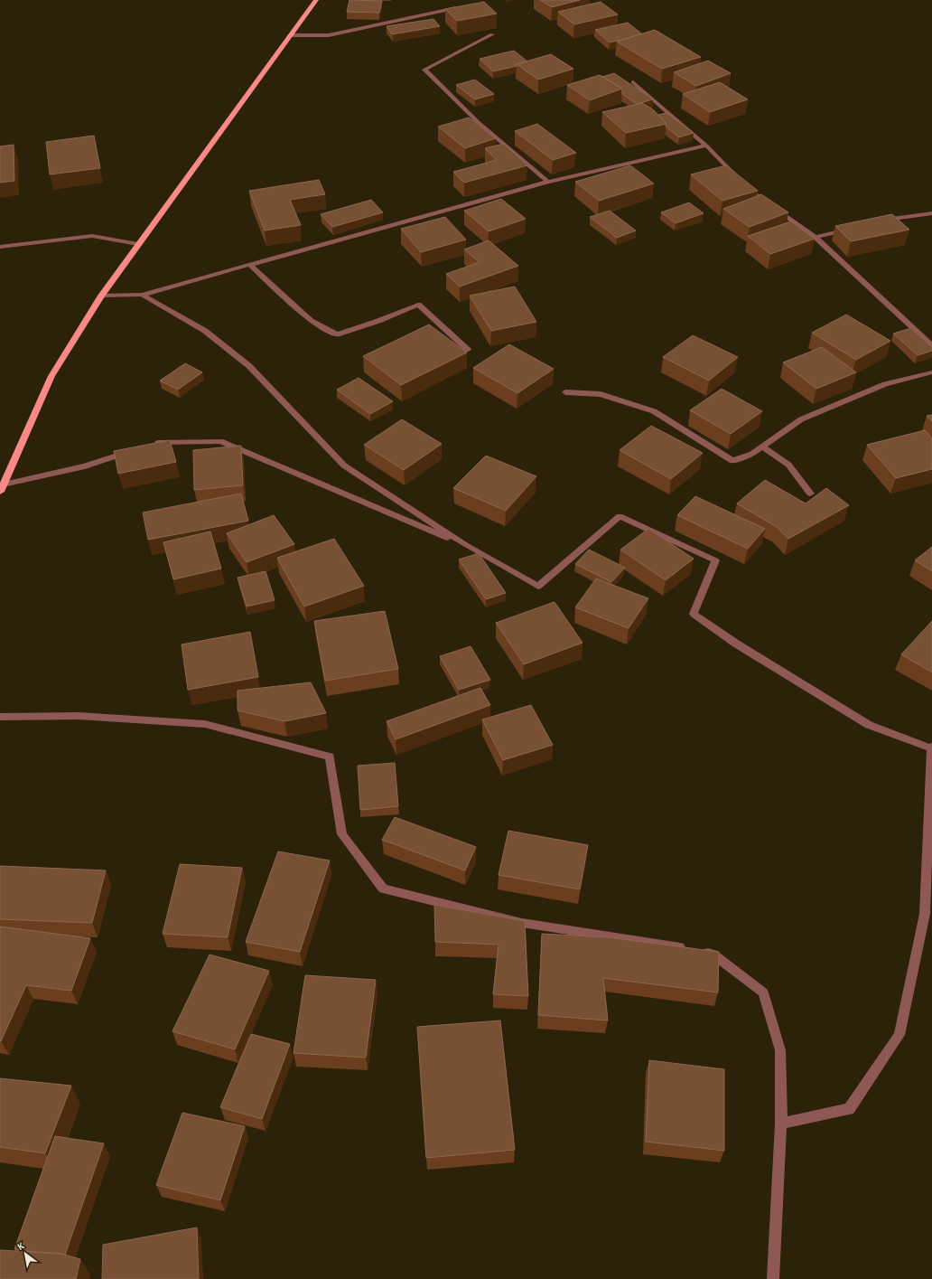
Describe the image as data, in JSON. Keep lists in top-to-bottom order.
{
  "north": "top left"
}
